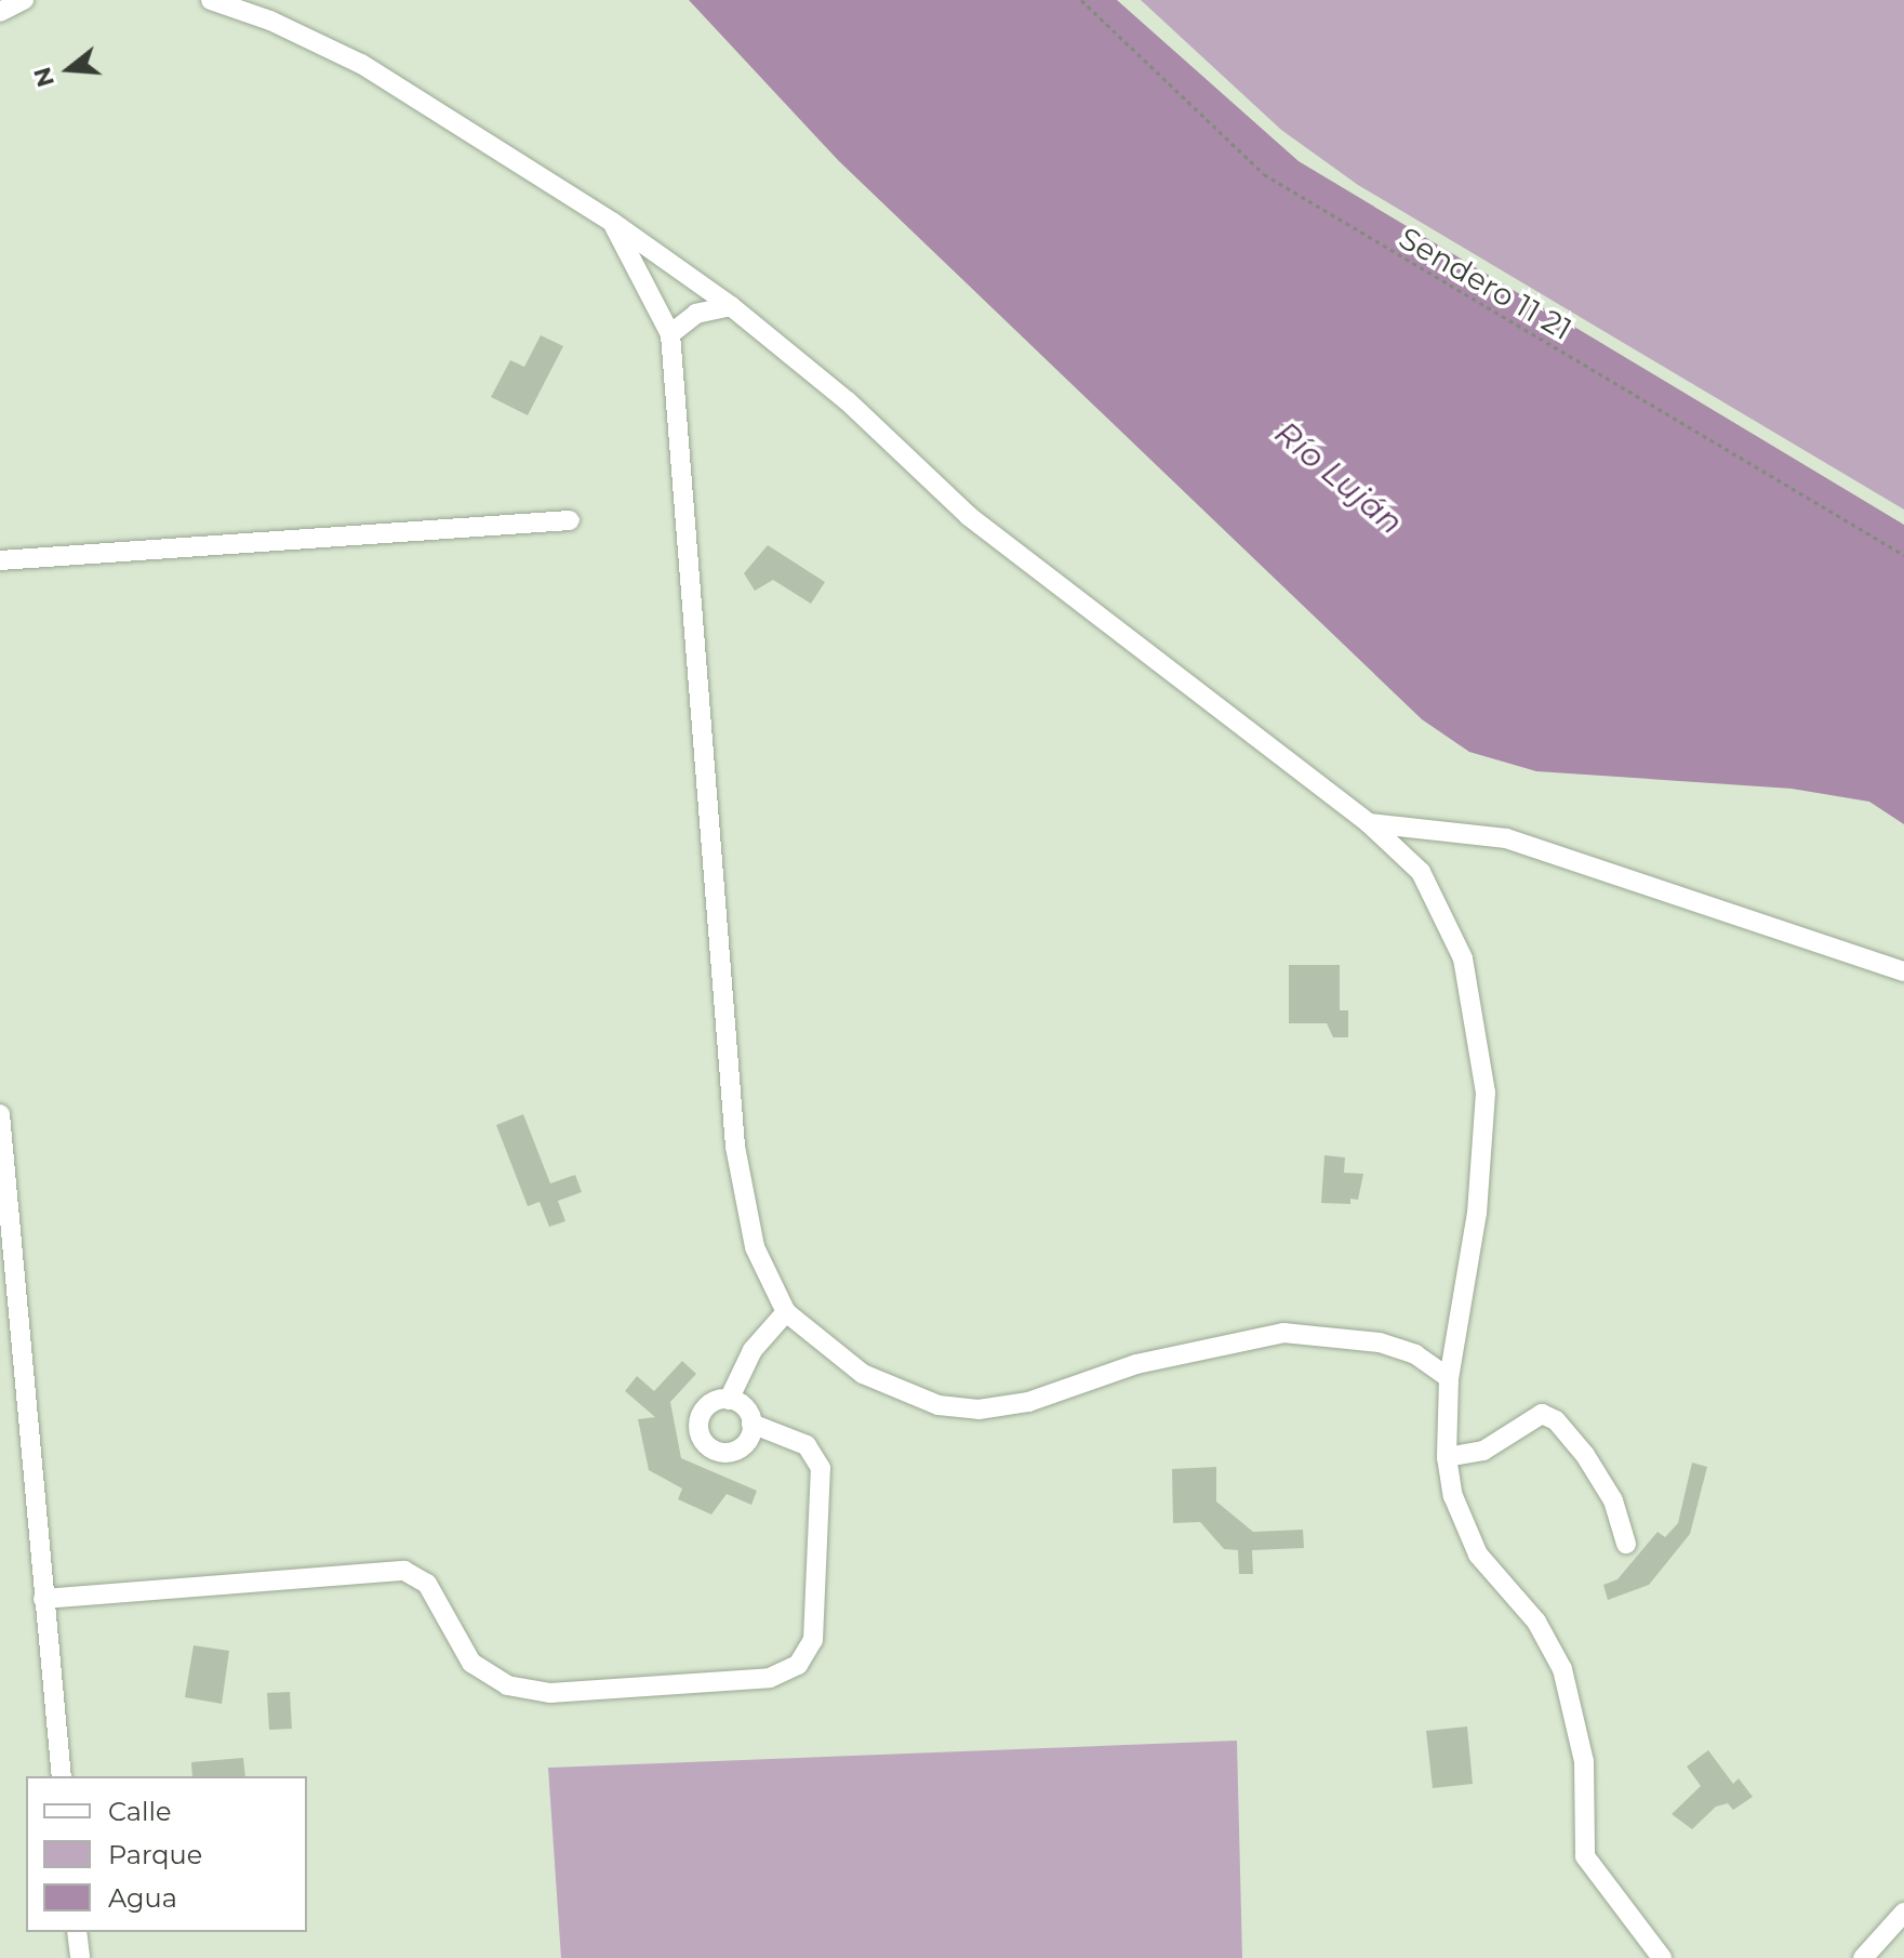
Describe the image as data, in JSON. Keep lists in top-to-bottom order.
{
  "streets": {
    "path": ["Sendero 11 21"]
  },
  "water": ["Río Luján"],
  "legend": ["Calle", "Parque", "Agua"],
  "north": "left"
}
